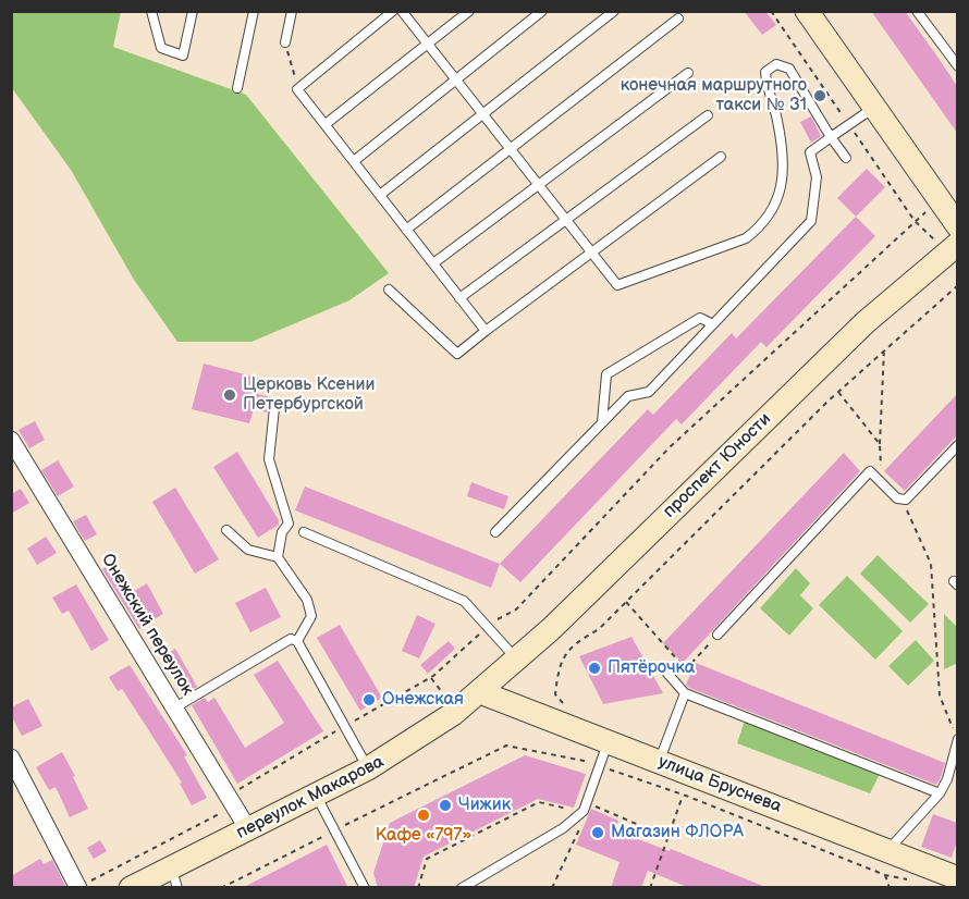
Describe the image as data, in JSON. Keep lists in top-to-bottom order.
{
  "streets": {
    "main road": ["проспект Юности", "улица Бруснева", "переулок Макарова"],
    "street": ["Онежский переулок"]
  },
  "crossings": [
    ["проспект Юности", "улица Бруснева"],
    ["проспект Юности", "переулок Макарова"],
    ["Онежский переулок", "переулок Макарова"],
    ["улица Бруснева", "переулок Макарова"]
  ],
  "places": [
    "конечная маршрутного такси № 31",
    "Церковь Ксении Петербургской",
    "Пятёрочка",
    "Онежская",
    "Чижик",
    "Кафе «797»",
    "Магазин ФЛОРА"
  ]
}
